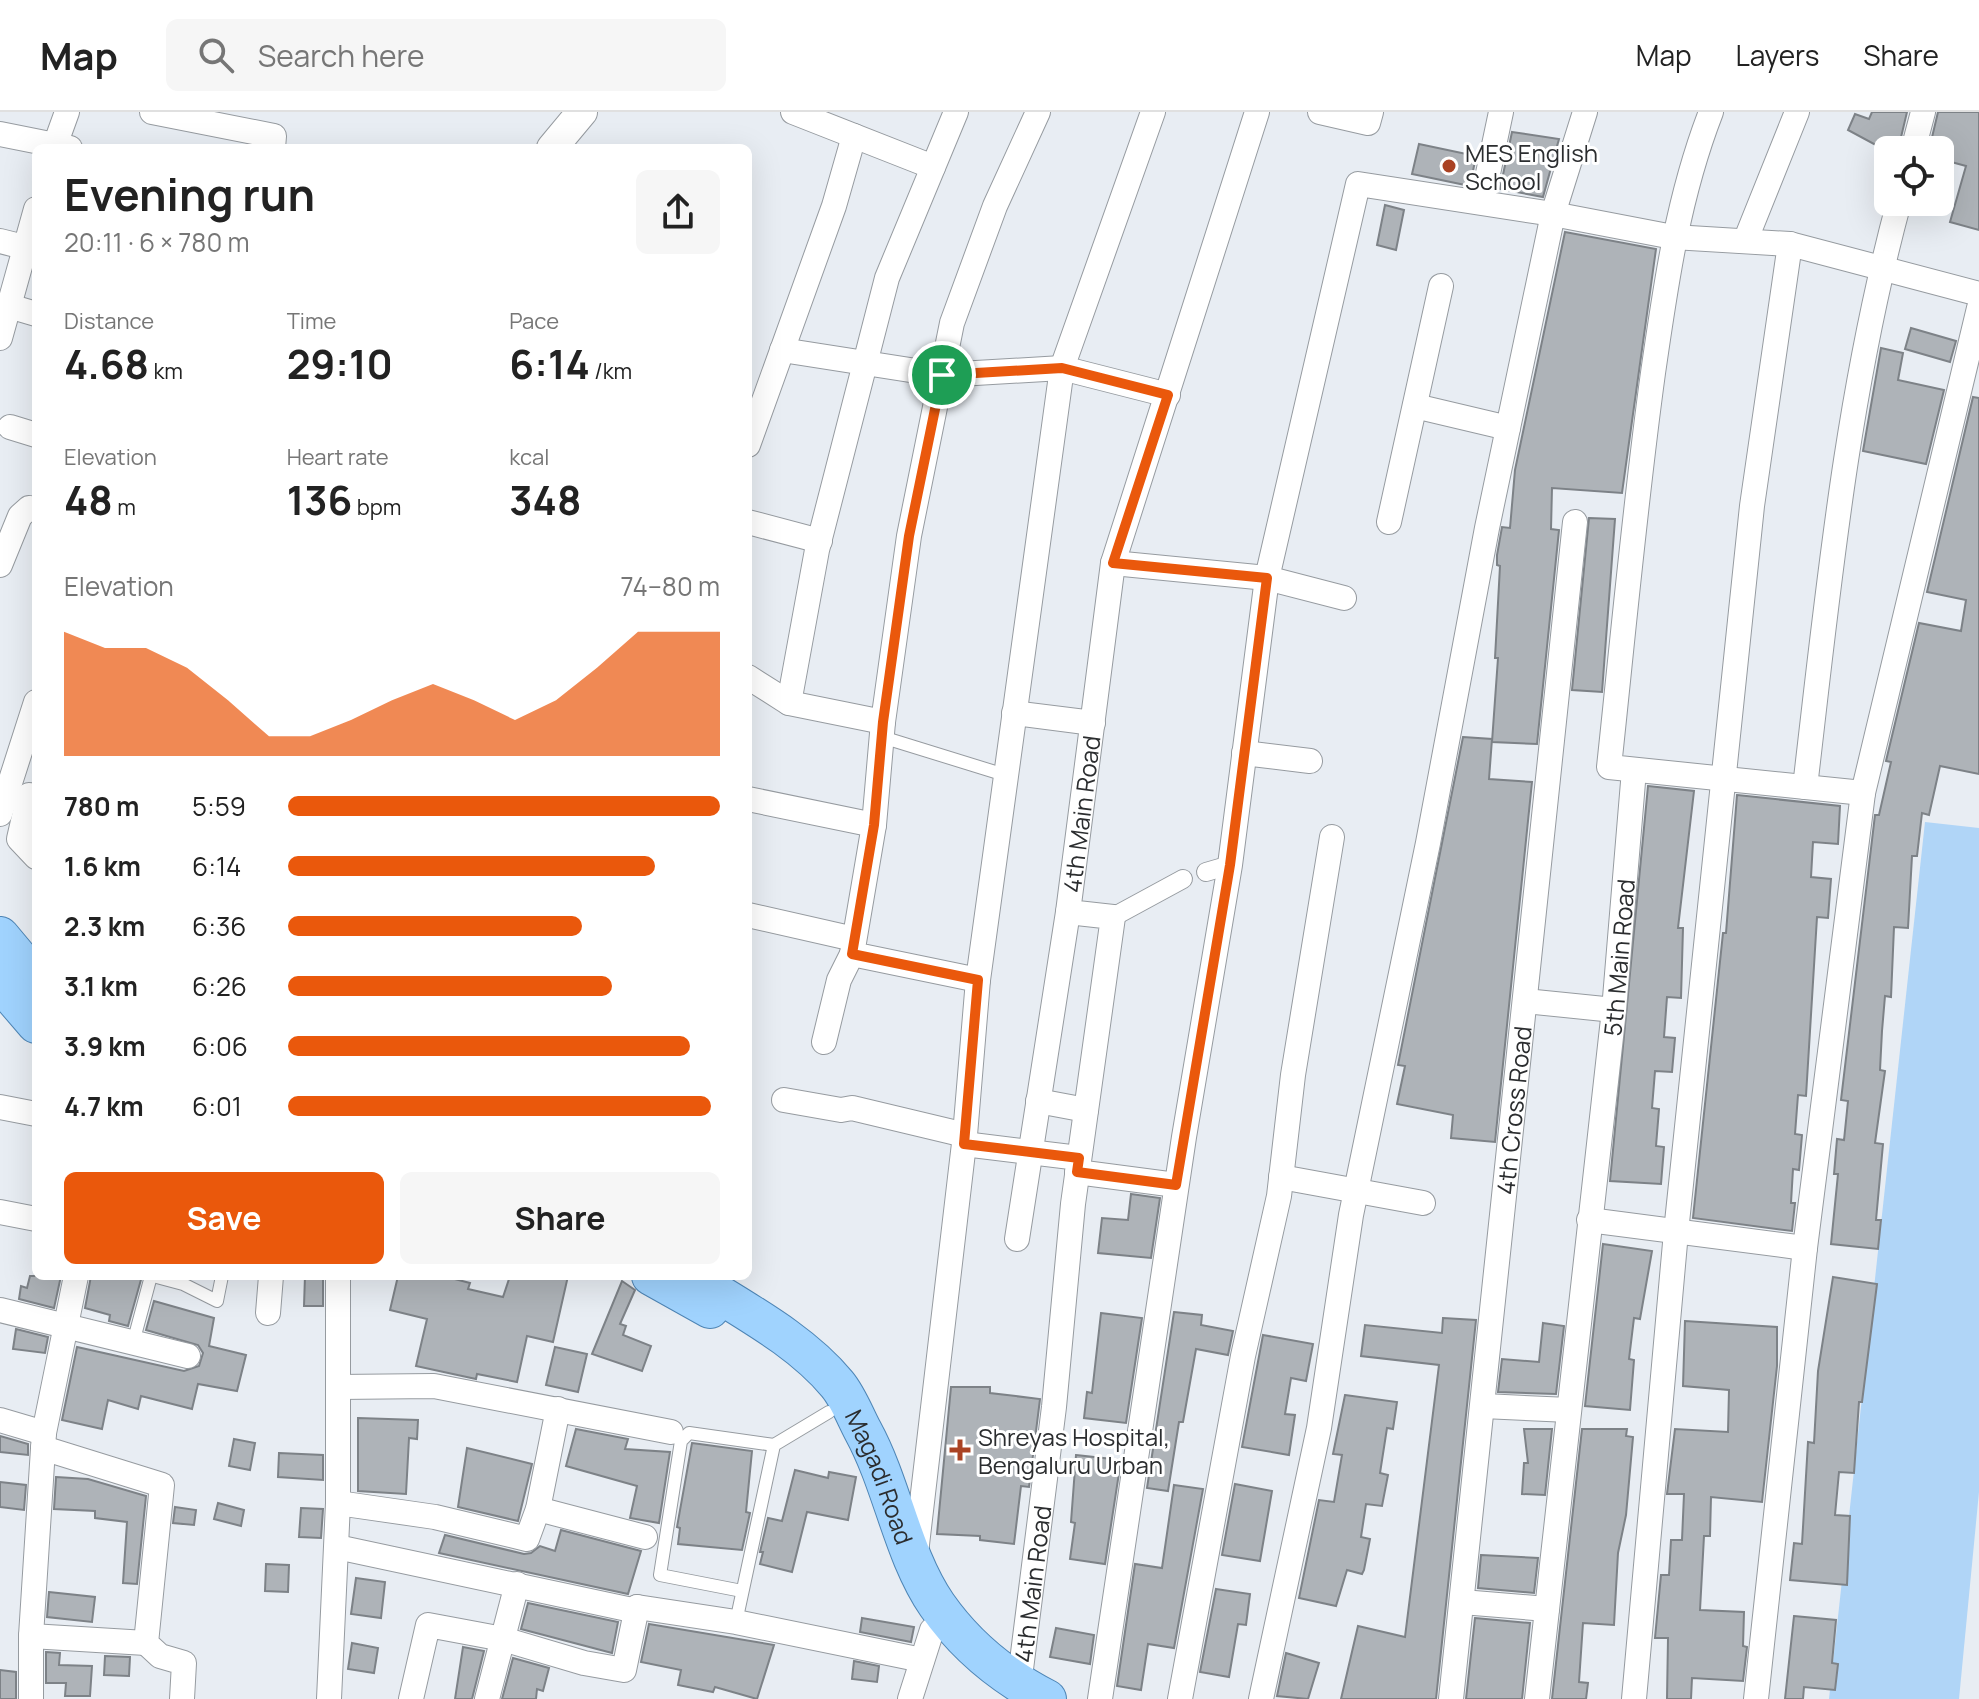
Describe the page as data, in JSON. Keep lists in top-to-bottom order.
{
  "streets": {
    "main road": ["Magadi Road"],
    "street": ["4th Main Road", "5th Main Road", "4th Cross Road"]
  },
  "crossings": [
    ["4th Main Road", "Magadi Road"]
  ],
  "places": {
    "other": ["MES English School"],
    "health": ["Shreyas Hospital, Bengaluru Urban"]
  },
  "page": {
    "header": "Map",
    "search": "Search here",
    "nav": ["Map", "Layers", "Share"],
    "heading": ["Evening run", "20:11 · 6 × 780 m"],
    "stats": [
      ["Distance", "4.68 km"],
      ["Time", "29:10"],
      ["Pace", "6:14 /km"],
      ["Elevation", "48 m"],
      ["Heart rate", "136 bpm"],
      ["kcal", "348"]
    ],
    "chart": ["Elevation", "74–80 m"],
    "list": [
      {
        "name": "780 m",
        "note": "5:59"
      },
      {
        "name": "1.6 km",
        "note": "6:14"
      },
      {
        "name": "2.3 km",
        "note": "6:36"
      },
      {
        "name": "3.1 km",
        "note": "6:26"
      },
      {
        "name": "3.9 km",
        "note": "6:06"
      },
      {
        "name": "4.7 km",
        "note": "6:01"
      }
    ],
    "buttons": ["Save", "Share"]
  }
}
